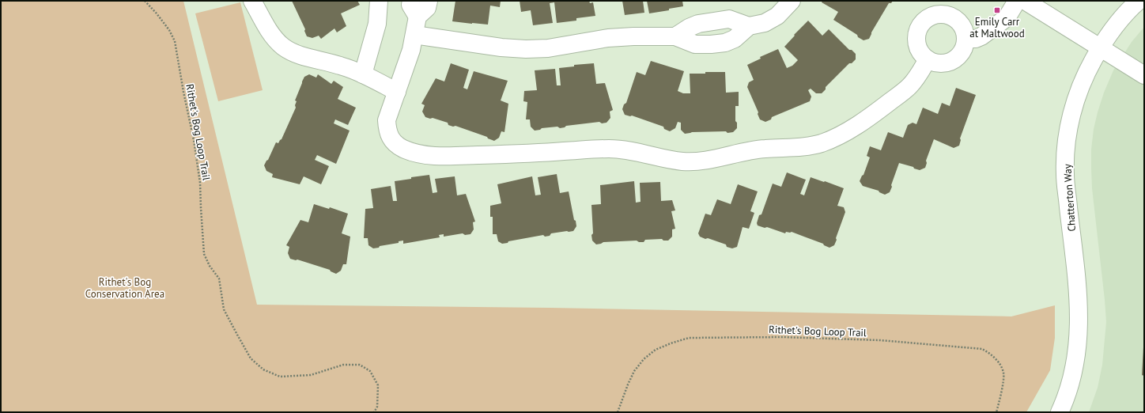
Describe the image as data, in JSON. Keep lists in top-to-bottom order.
{
  "streets": {
    "street": ["Chatterton Way"],
    "path": ["Rithet's Bog Loop Trail"]
  },
  "parks": ["Rithet's Bog Conservation Area"],
  "places": {
    "transit": ["Emily Carr at Maltwood"]
  }
}
